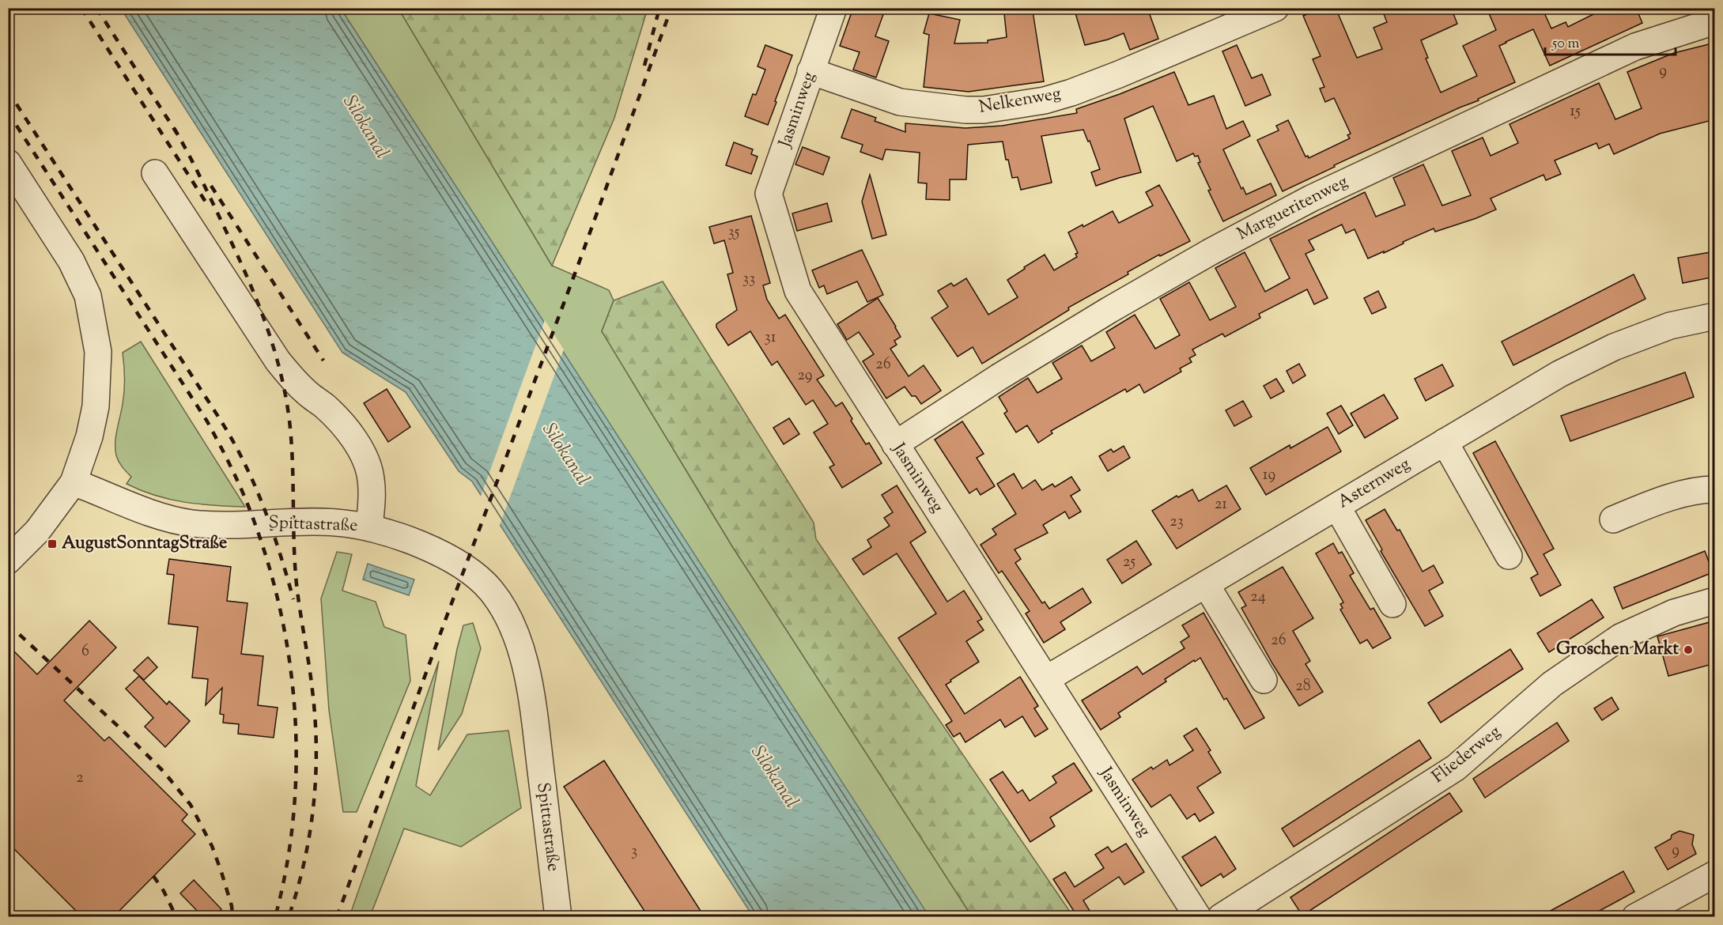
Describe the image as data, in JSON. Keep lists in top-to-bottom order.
{
  "streets": {
    "street": [
      "Nelkenweg",
      "Jasminweg",
      "Margueritenweg",
      "Asternweg",
      "Spittastraße",
      "Fliederweg"
    ]
  },
  "crossings": [
    ["Nelkenweg", "Jasminweg"],
    ["Jasminweg", "Margueritenweg"],
    ["Jasminweg", "Asternweg"]
  ],
  "water": ["Silokanal"],
  "places": {
    "transit": ["AugustSonntagStraße"],
    "other": ["Groschen Markt"]
  },
  "house_numbers": [
    "9",
    "15",
    "35",
    "33",
    "31",
    "26",
    "29",
    "19",
    "21",
    "23",
    "25",
    "24",
    "26",
    "6",
    "28",
    "2",
    "9",
    "3"
  ],
  "scale_bar": "50 m"
}
